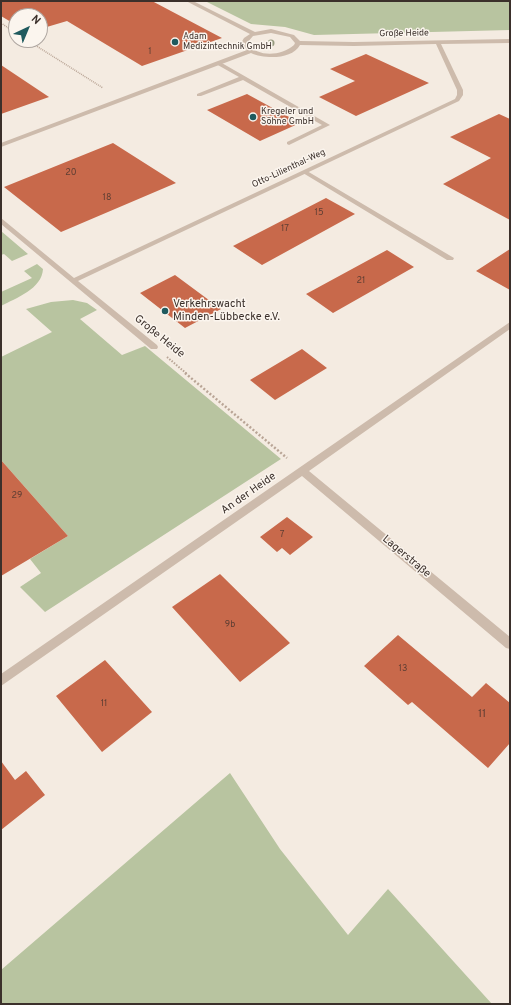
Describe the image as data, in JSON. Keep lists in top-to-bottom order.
{
  "streets": {
    "street": [
      "Große Heide",
      "Otto-Lilienthal-Weg",
      "An der Heide",
      "Lagerstraße"
    ]
  },
  "crossings": [
    ["Große Heide", "Otto-Lilienthal-Weg"],
    ["Große Heide", "An der Heide"],
    ["Große Heide", "Lagerstraße"],
    ["An der Heide", "Lagerstraße"]
  ],
  "places": ["Adam Medizintechnik GmbH", "Kregeler und Söhne GmbH", "Verkehrswacht Minden-Lübbecke e.V."],
  "house_numbers": [
    "1",
    "20",
    "18",
    "15",
    "17",
    "21",
    "29",
    "7",
    "9b",
    "13",
    "11",
    "11"
  ],
  "north": "top right"
}
